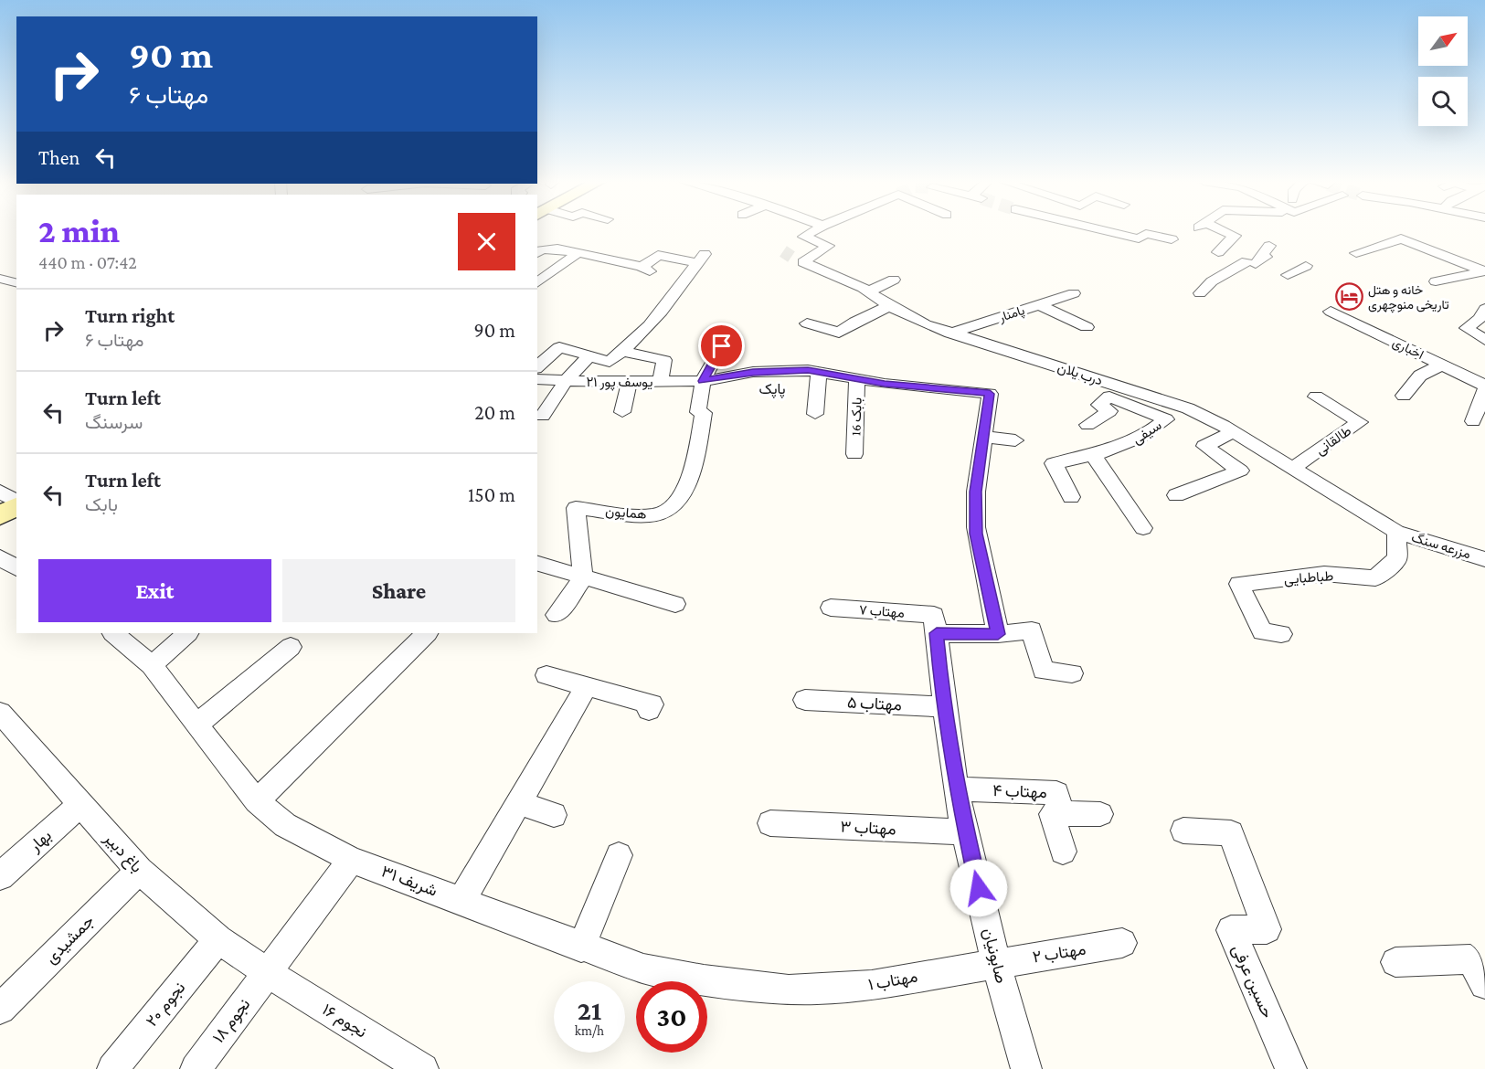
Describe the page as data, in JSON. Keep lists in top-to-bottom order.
{
  "streets": {
    "street": [
      "پامنار",
      "اخباری",
      "درب یلان",
      "یوسف پور ۲۱",
      "بابک 16",
      "سیفی",
      "طالقانی",
      "همایون",
      "مزرعه سنگ",
      "طباطبایی",
      "مهتاب ۷",
      "مهتاب ۵",
      "مهتاب ۴",
      "مهتاب ۳",
      "بهار",
      "باغ دبیر",
      "شریف ۳۱",
      "جمشیدی",
      "مهتاب ۲",
      "صابونیان",
      "مهتاب ۱",
      "حسین عرفی",
      "نجوم ۲۰",
      "نجوم ۱۸",
      "نجوم ۱۶"
    ]
  },
  "crossings": [
    ["پامنار", "درب یلان"],
    ["درب یلان", "سیفی"],
    ["درب یلان", "طالقانی"],
    ["درب یلان", "مزرعه سنگ"],
    ["درب یلان", "طباطبایی"],
    ["یوسف پور ۲۱", "بابک 16"],
    ["یوسف پور ۲۱", "همایون"],
    ["مزرعه سنگ", "طباطبایی"],
    ["مهتاب ۷", "صابونیان"],
    ["مهتاب ۵", "صابونیان"],
    ["مهتاب ۴", "صابونیان"],
    ["مهتاب ۳", "صابونیان"],
    ["بهار", "باغ دبیر"],
    ["باغ دبیر", "جمشیدی"],
    ["باغ دبیر", "نجوم ۲۰"],
    ["باغ دبیر", "نجوم ۱۸"],
    ["باغ دبیر", "نجوم ۱۶"],
    ["شریف ۳۱", "مهتاب ۱"],
    ["شریف ۳۱", "نجوم ۱۸"],
    ["مهتاب ۲", "صابونیان"],
    ["مهتاب ۲", "مهتاب ۱"],
    ["صابونیان", "مهتاب ۱"],
    ["نجوم ۱۸", "نجوم ۱۶"]
  ],
  "districts": ["پاپک"],
  "places": {
    "hotel": ["خانه و هتل تاریخی منوچهری"]
  },
  "north": "top right",
  "page": {
    "turn": ["90 m", "مهتاب ۶"],
    "then": "Then",
    "heading": ["2 min", "440 m · 07:42"],
    "list": [
      {
        "name": "Turn right",
        "note": "مهتاب ۶",
        "value": "90 m"
      },
      {
        "name": "Turn left",
        "note": "سرسنگ",
        "value": "20 m"
      },
      {
        "name": "Turn left",
        "note": "بابک",
        "value": "150 m"
      }
    ],
    "buttons": ["Exit", "Share"],
    "speed": "21 km/h",
    "limit": "30"
  }
}
